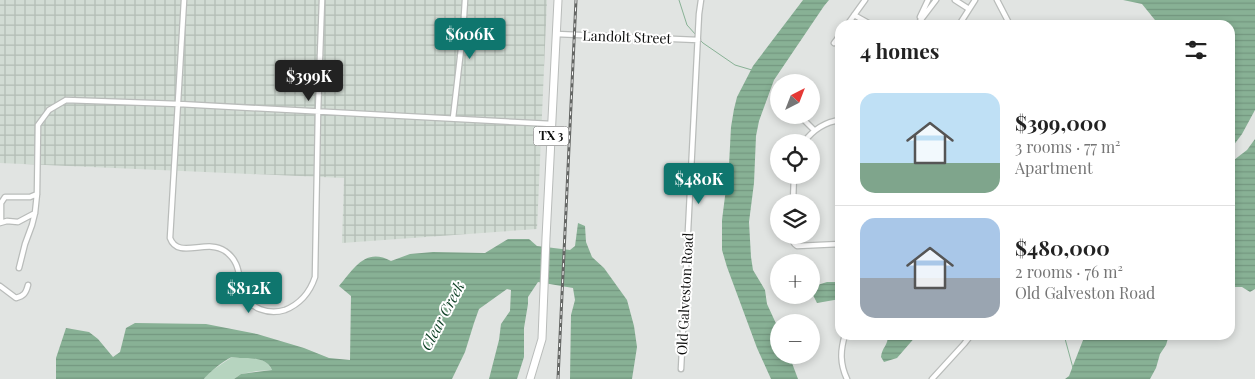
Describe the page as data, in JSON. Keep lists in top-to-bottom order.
{
  "streets": {
    "main road": ["TX 3"],
    "street": ["Landolt Street", "Old Galveston Road"]
  },
  "crossings": [
    ["Landolt Street", "TX 3"],
    ["Landolt Street", "Old Galveston Road"]
  ],
  "water": ["Clear Creek"],
  "north": "top right",
  "page": {
    "price": [
      "$606K",
      "$399K",
      "$480K",
      "$812K"
    ],
    "heading": "4 homes",
    "map_buttons": ["+", "−"],
    "list": [
      {
        "name": "$399,000",
        "note": "3 rooms · 77 m² · Apartment"
      },
      {
        "name": "$480,000",
        "note": "2 rooms · 76 m² · Old Galveston Road"
      }
    ]
  }
}
